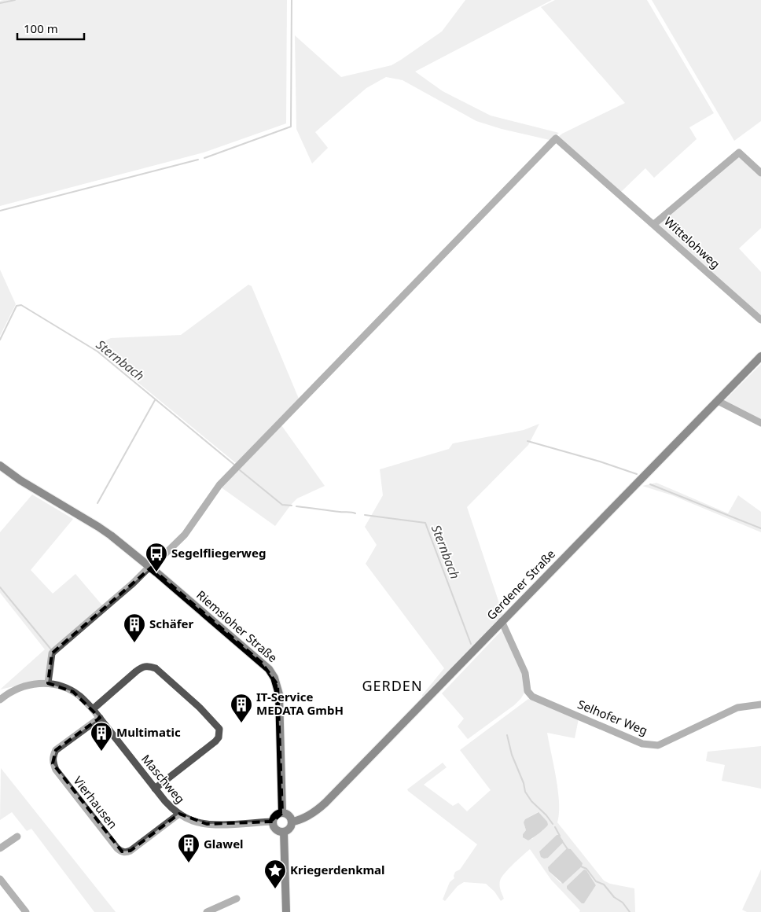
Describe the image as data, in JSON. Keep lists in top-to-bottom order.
{
  "streets": {
    "main road": ["Gerdener Straße", "Riemsloher Straße"],
    "street": [
      "Wittelohweg",
      "Selhofer Weg",
      "Maschweg",
      "Vierhausen"
    ]
  },
  "crossings": [
    ["Gerdener Straße", "Riemsloher Straße"],
    ["Gerdener Straße", "Selhofer Weg"],
    ["Gerdener Straße", "Maschweg"],
    ["Riemsloher Straße", "Maschweg"],
    ["Maschweg", "Vierhausen"]
  ],
  "districts": ["GERDEN"],
  "water": ["Sternbach"],
  "places": {
    "bus stop": ["Segelfliegerweg"],
    "building": [
      "Schäfer",
      "IT-Service MEDATA GmbH",
      "Multimatic",
      "Glawel"
    ],
    "place": ["Kriegerdenkmal"]
  },
  "scale_bar": "100 m"
}
